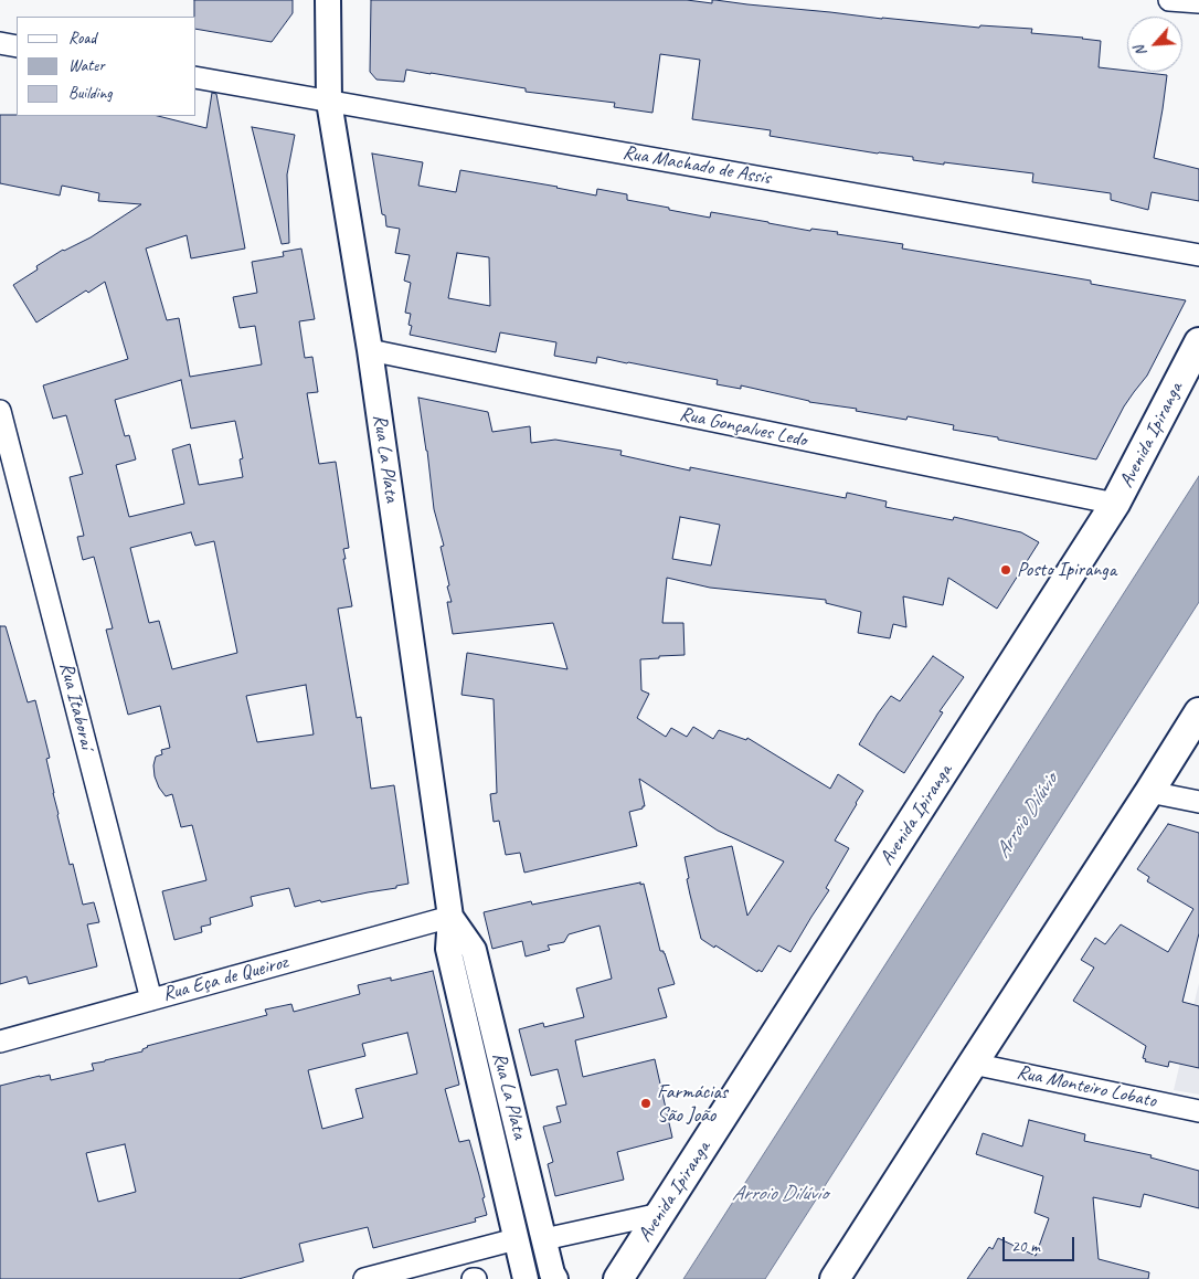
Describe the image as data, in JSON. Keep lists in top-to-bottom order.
{
  "streets": {
    "main road": ["Avenida Ipiranga"],
    "street": [
      "Rua Machado de Assis",
      "Rua Gonçalves Ledo",
      "Rua La Plata",
      "Rua Itaboraí",
      "Rua Eça de Queiroz",
      "Rua Monteiro Lobato"
    ]
  },
  "crossings": [
    ["Rua Machado de Assis", "Rua La Plata"],
    ["Rua Gonçalves Ledo", "Avenida Ipiranga"],
    ["Rua Gonçalves Ledo", "Rua La Plata"],
    ["Rua La Plata", "Rua Eça de Queiroz"],
    ["Rua Itaboraí", "Rua Eça de Queiroz"]
  ],
  "water": ["Arroio Dilúvio"],
  "places": ["Posto Ipiranga", "Farmácias São João"],
  "legend": ["Road", "Water", "Building"],
  "scale_bar": "20 m",
  "north": "bottom left"
}
